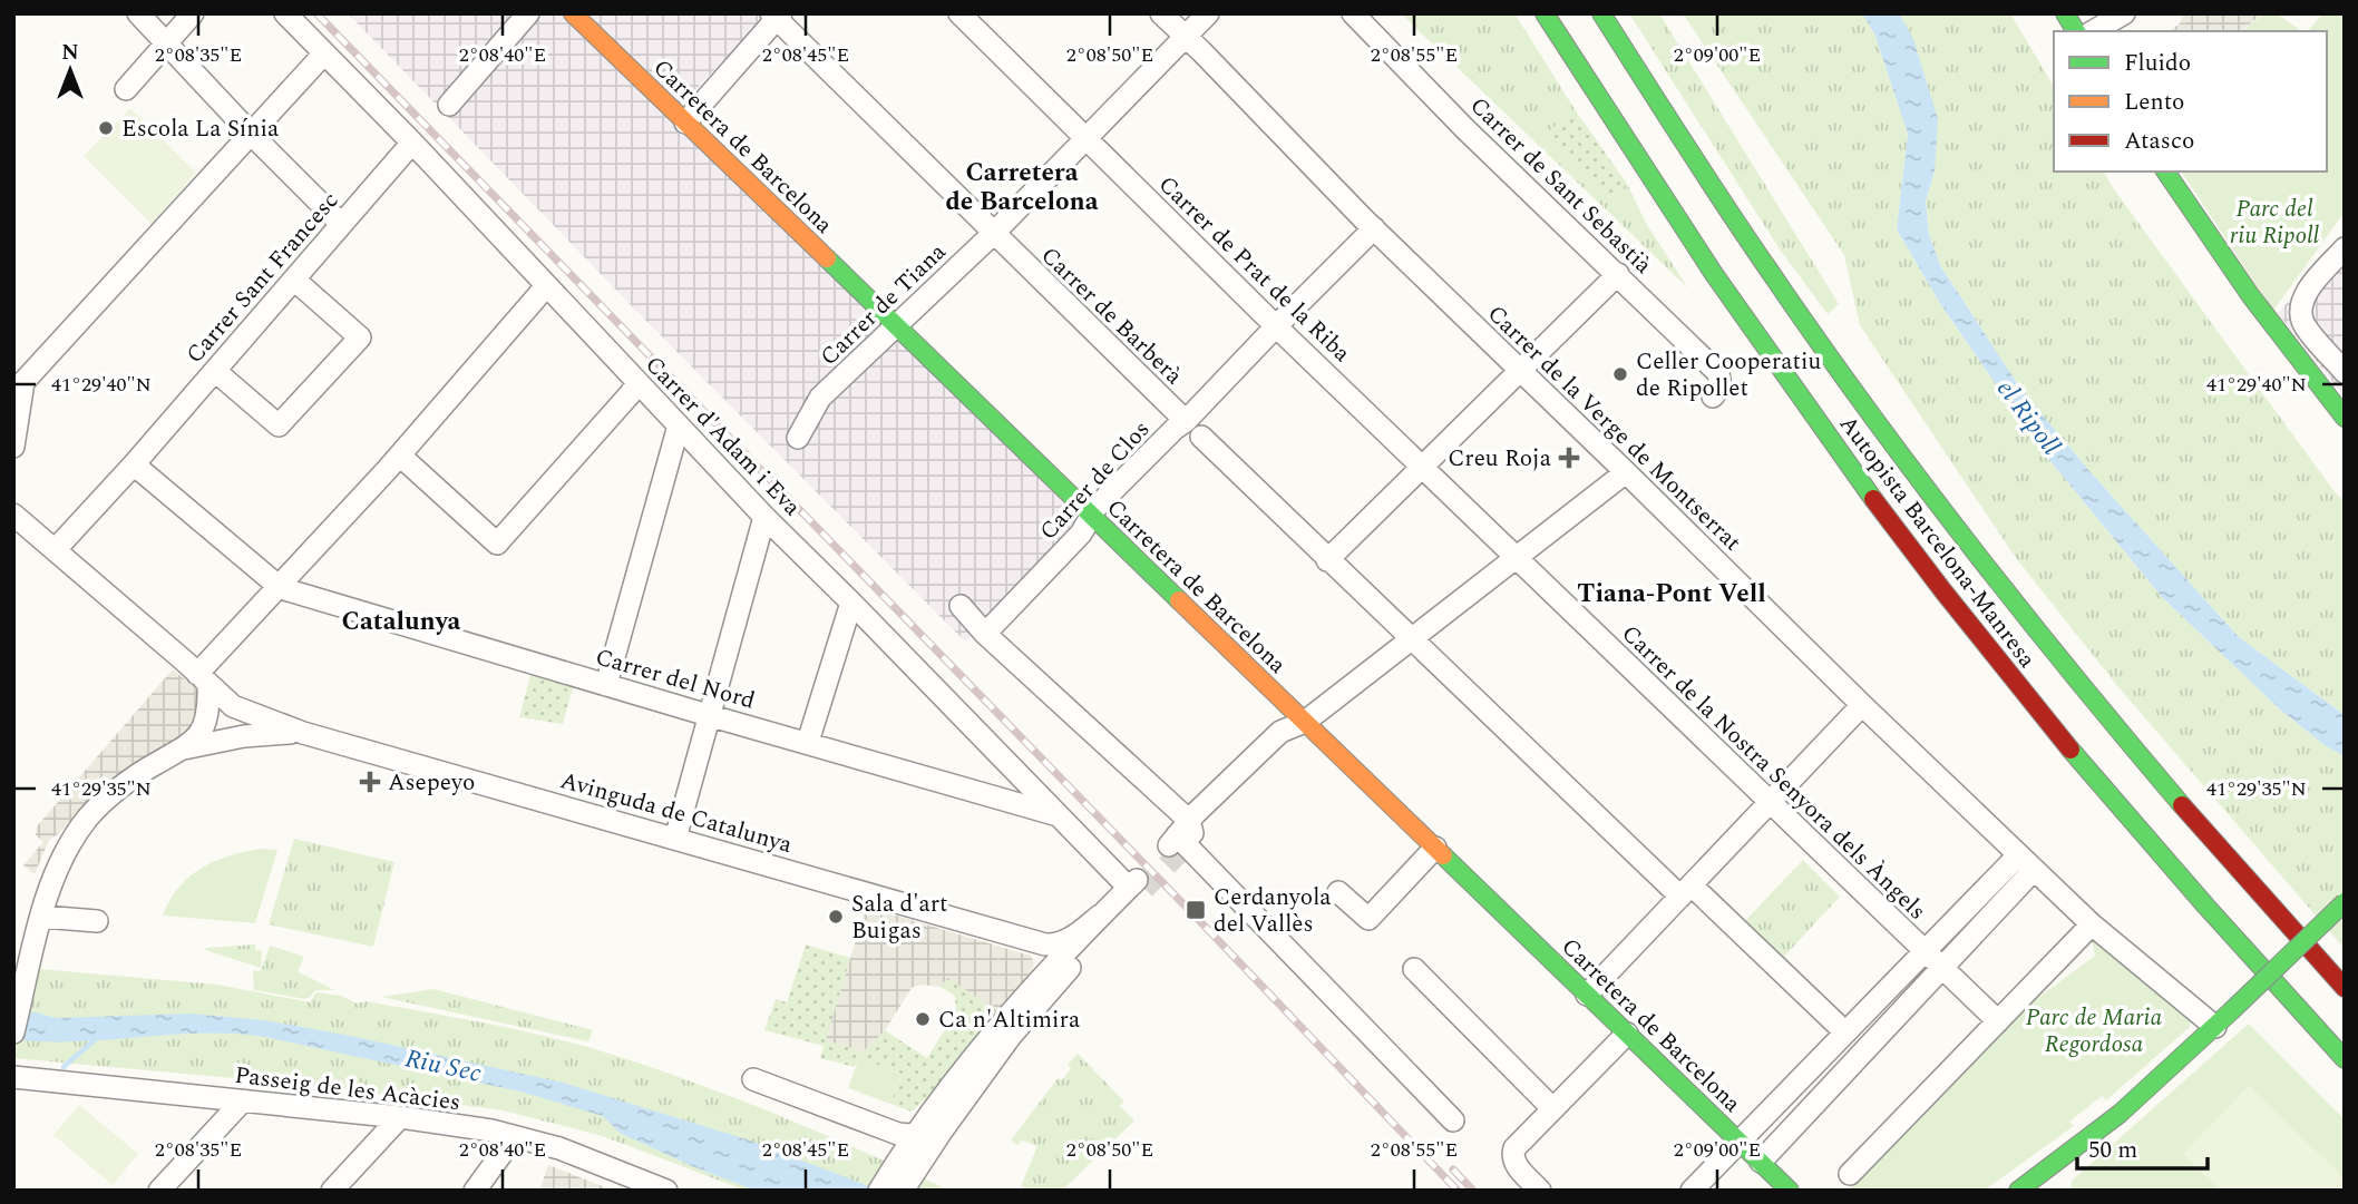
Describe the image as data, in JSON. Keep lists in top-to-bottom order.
{
  "streets": {
    "main road": ["Carretera de Barcelona", "Autopista Barcelona-Manresa"],
    "street": [
      "Carrer de Sant Sebastià",
      "Carrer de Prat de la Riba",
      "Carrer Sant Francesc",
      "Carrer de Tiana",
      "Carrer de Barberà",
      "Carrer de la Verge de Montserrat",
      "Carrer d'Adam i Eva",
      "Carrer de Clos",
      "Carrer del Nord",
      "Carrer de la Nostra Senyora dels Àngels",
      "Avinguda de Catalunya",
      "Passeig de les Acàcies"
    ]
  },
  "crossings": [
    ["Carretera de Barcelona", "Carrer de Tiana"],
    ["Carretera de Barcelona", "Carrer de Clos"],
    ["Carrer de Prat de la Riba", "Carrer de Tiana"],
    ["Carrer de Prat de la Riba", "Carrer de Clos"],
    ["Carrer de Prat de la Riba", "Carrer de la Nostra Senyora dels Àngels"],
    ["Carrer Sant Francesc", "Carrer d'Adam i Eva"],
    ["Carrer de Tiana", "Carrer de Barberà"],
    ["Carrer de Tiana", "Carrer de la Verge de Montserrat"],
    ["Carrer de Barberà", "Carrer de Clos"],
    ["Carrer de la Verge de Montserrat", "Carrer de Clos"],
    ["Carrer d'Adam i Eva", "Carrer del Nord"],
    ["Carrer d'Adam i Eva", "Avinguda de Catalunya"]
  ],
  "districts": ["Carretera de Barcelona", "Tiana-Pont Vell", "Catalunya"],
  "water": ["el Ripoll", "Riu Sec"],
  "parks": ["Parc del riu Ripoll", "Parc de Maria Regordosa"],
  "places": {
    "other": [
      "Escola La Sínia",
      "Celler Cooperatiu de Ripollet",
      "Sala d'art Buigas",
      "Ca n'Altimira"
    ],
    "health": ["Creu Roja", "Asepeyo"],
    "transit": ["Cerdanyola del Vallès"]
  },
  "legend": ["Fluido", "Lento", "Atasco"],
  "scale_bar": "50 m",
  "north": "top",
  "coordinates": [
    "2°08'35\"E",
    "2°08'40\"E",
    "2°08'45\"E",
    "2°08'50\"E",
    "2°08'55\"E",
    "2°09'00\"E",
    "41°29'40\"N",
    "41°29'35\"N"
  ]
}
